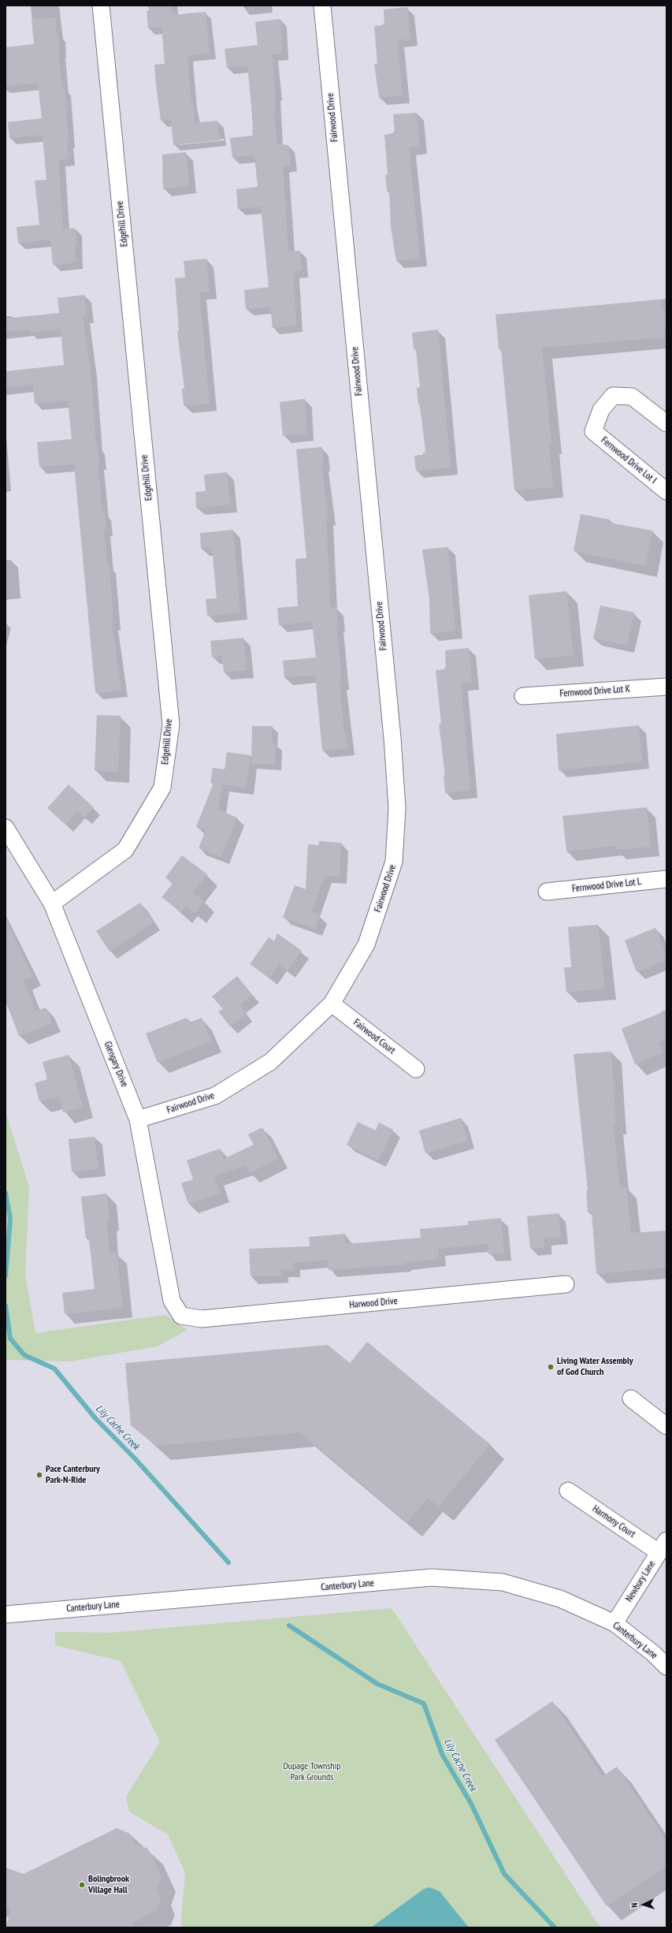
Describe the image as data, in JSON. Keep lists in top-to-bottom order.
{
  "streets": {
    "street": [
      "Fairwood Drive",
      "Edgehill Drive",
      "Fernwood Drive Lot I",
      "Fernwood Drive Lot K",
      "Fernwood Drive Lot L",
      "Fairwood Court",
      "Glengary Drive",
      "Harwood Drive",
      "Harmony Court",
      "Newbury Lane",
      "Canterbury Lane"
    ]
  },
  "crossings": [
    ["Fairwood Drive", "Fairwood Court"],
    ["Fairwood Drive", "Glengary Drive"],
    ["Edgehill Drive", "Glengary Drive"],
    ["Glengary Drive", "Harwood Drive"],
    ["Harmony Court", "Newbury Lane"],
    ["Newbury Lane", "Canterbury Lane"]
  ],
  "water": ["Lily Cache Creek"],
  "parks": ["Dupage Township Park Grounds"],
  "places": ["Living Water Assembly of God Church", "Pace Canterbury Park-N-Ride", "Bolingbrook Village Hall"],
  "north": "left"
}
